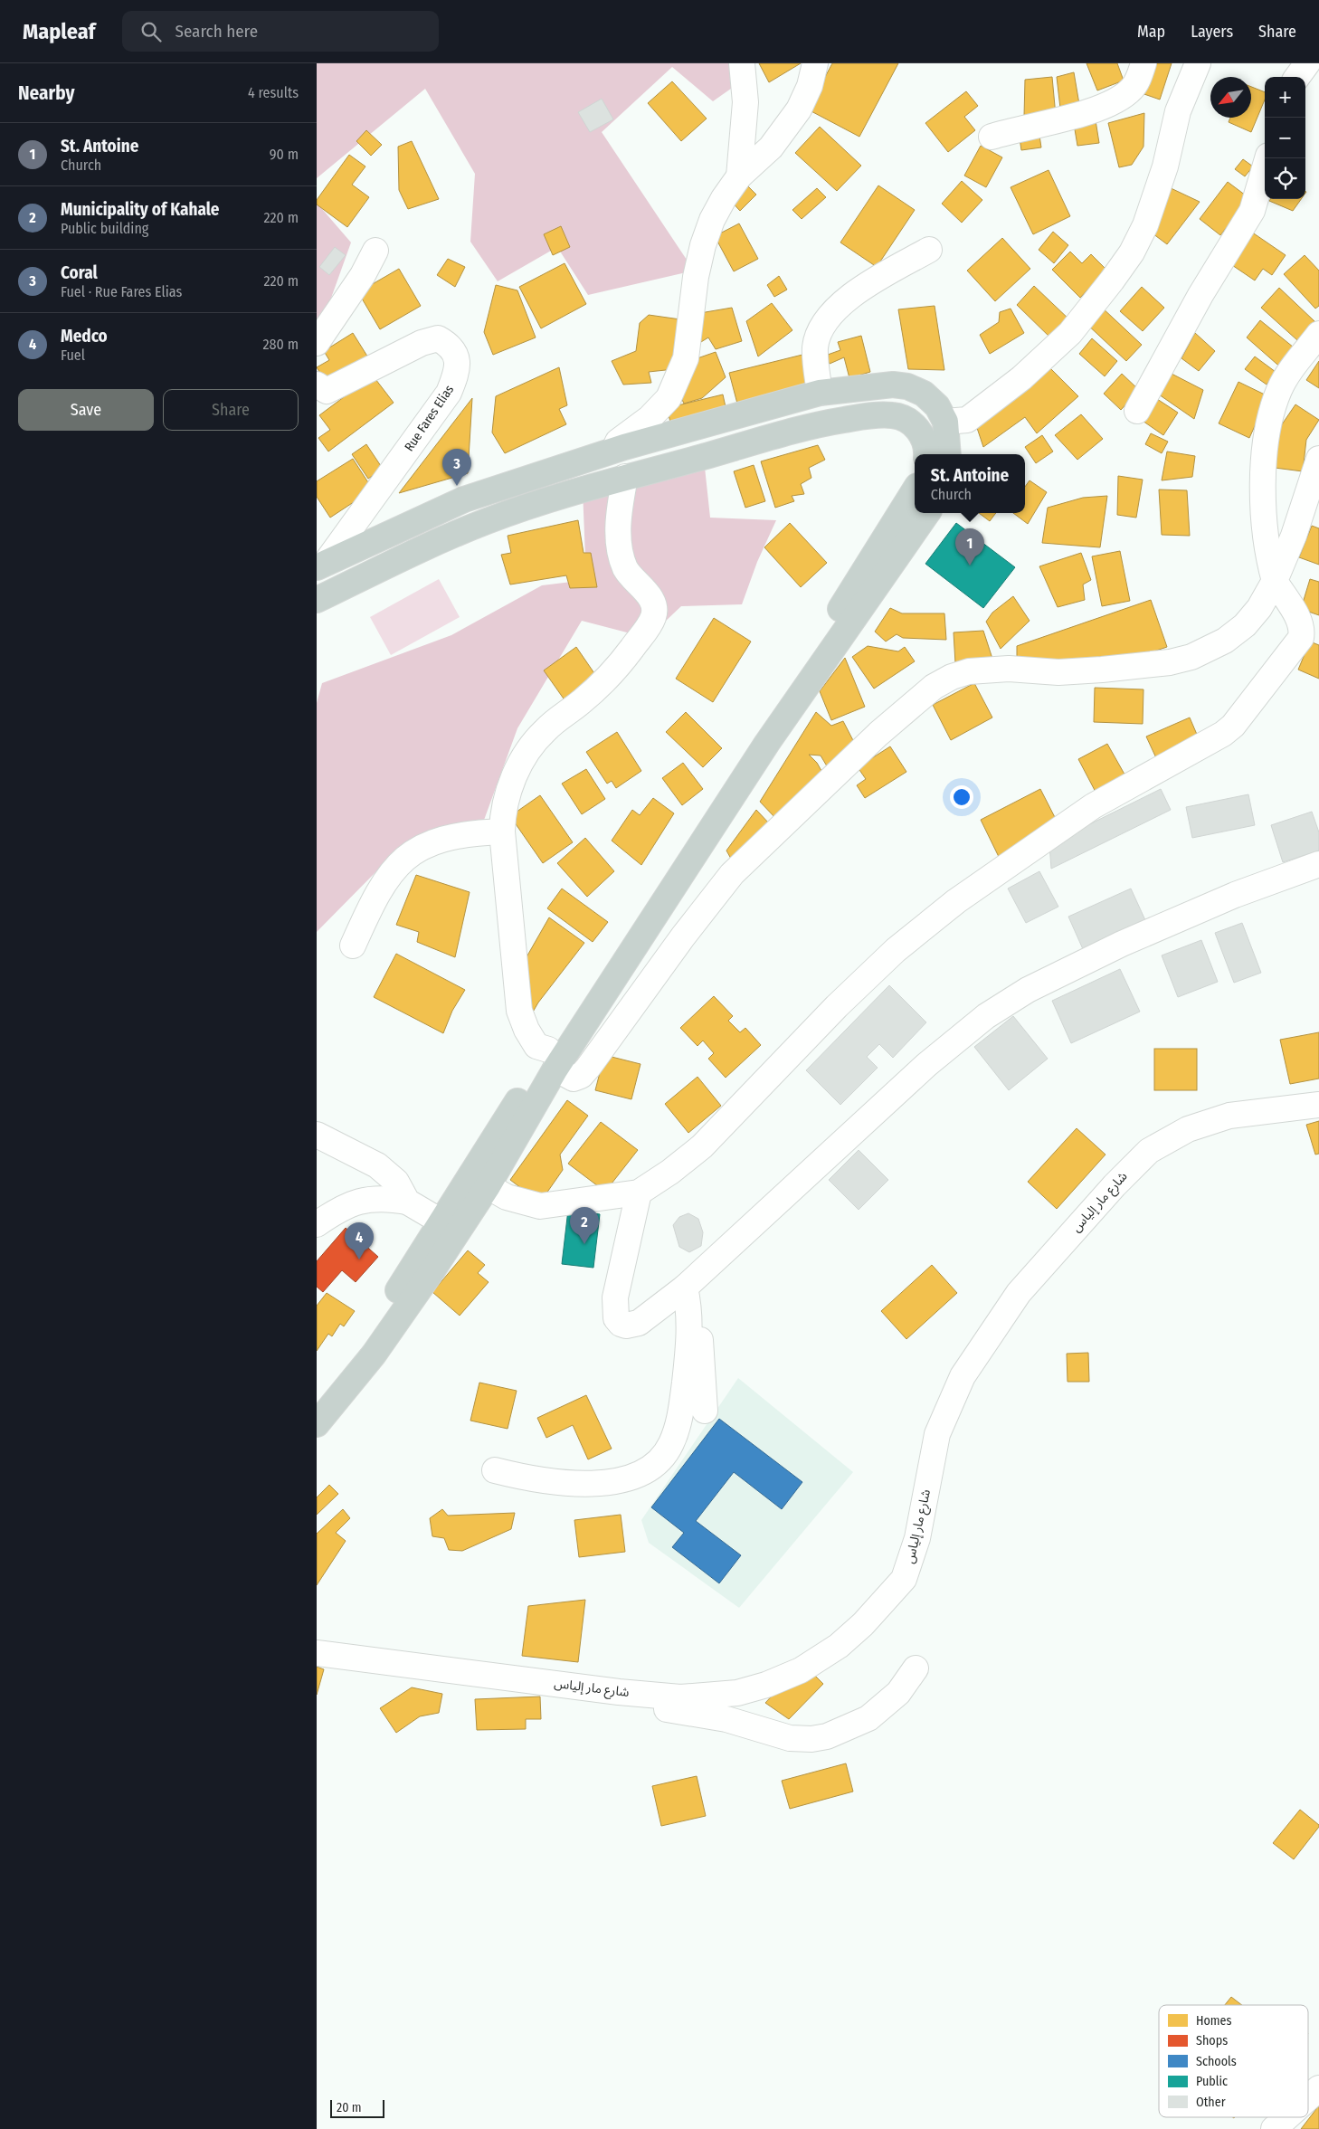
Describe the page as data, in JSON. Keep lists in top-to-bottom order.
{
  "streets": {
    "street": ["Rue Fares Elias", "شارع مار إلياس"]
  },
  "legend": [
    "Homes",
    "Shops",
    "Schools",
    "Public",
    "Other"
  ],
  "scale_bar": "20 m",
  "north": "bottom left",
  "page": {
    "header": "Mapleaf",
    "search": "Search here",
    "nav": ["Map", "Layers", "Share"],
    "heading": ["Nearby", "4 results"],
    "map_buttons": ["+", "−"],
    "list": [
      {
        "mark": "1",
        "name": "St. Antoine",
        "note": "Church",
        "value": "90 m"
      },
      {
        "mark": "2",
        "name": "Municipality of Kahale",
        "note": "Public building",
        "value": "220 m"
      },
      {
        "mark": "3",
        "name": "Coral",
        "note": "Fuel · Rue Fares Elias",
        "value": "220 m"
      },
      {
        "mark": "4",
        "name": "Medco",
        "note": "Fuel",
        "value": "280 m"
      }
    ],
    "buttons": ["Save", "Share"],
    "pins": [
      "3",
      "1",
      "2",
      "4"
    ],
    "popup": ["St. Antoine", "Church"],
    "scale": "20 m"
  }
}
